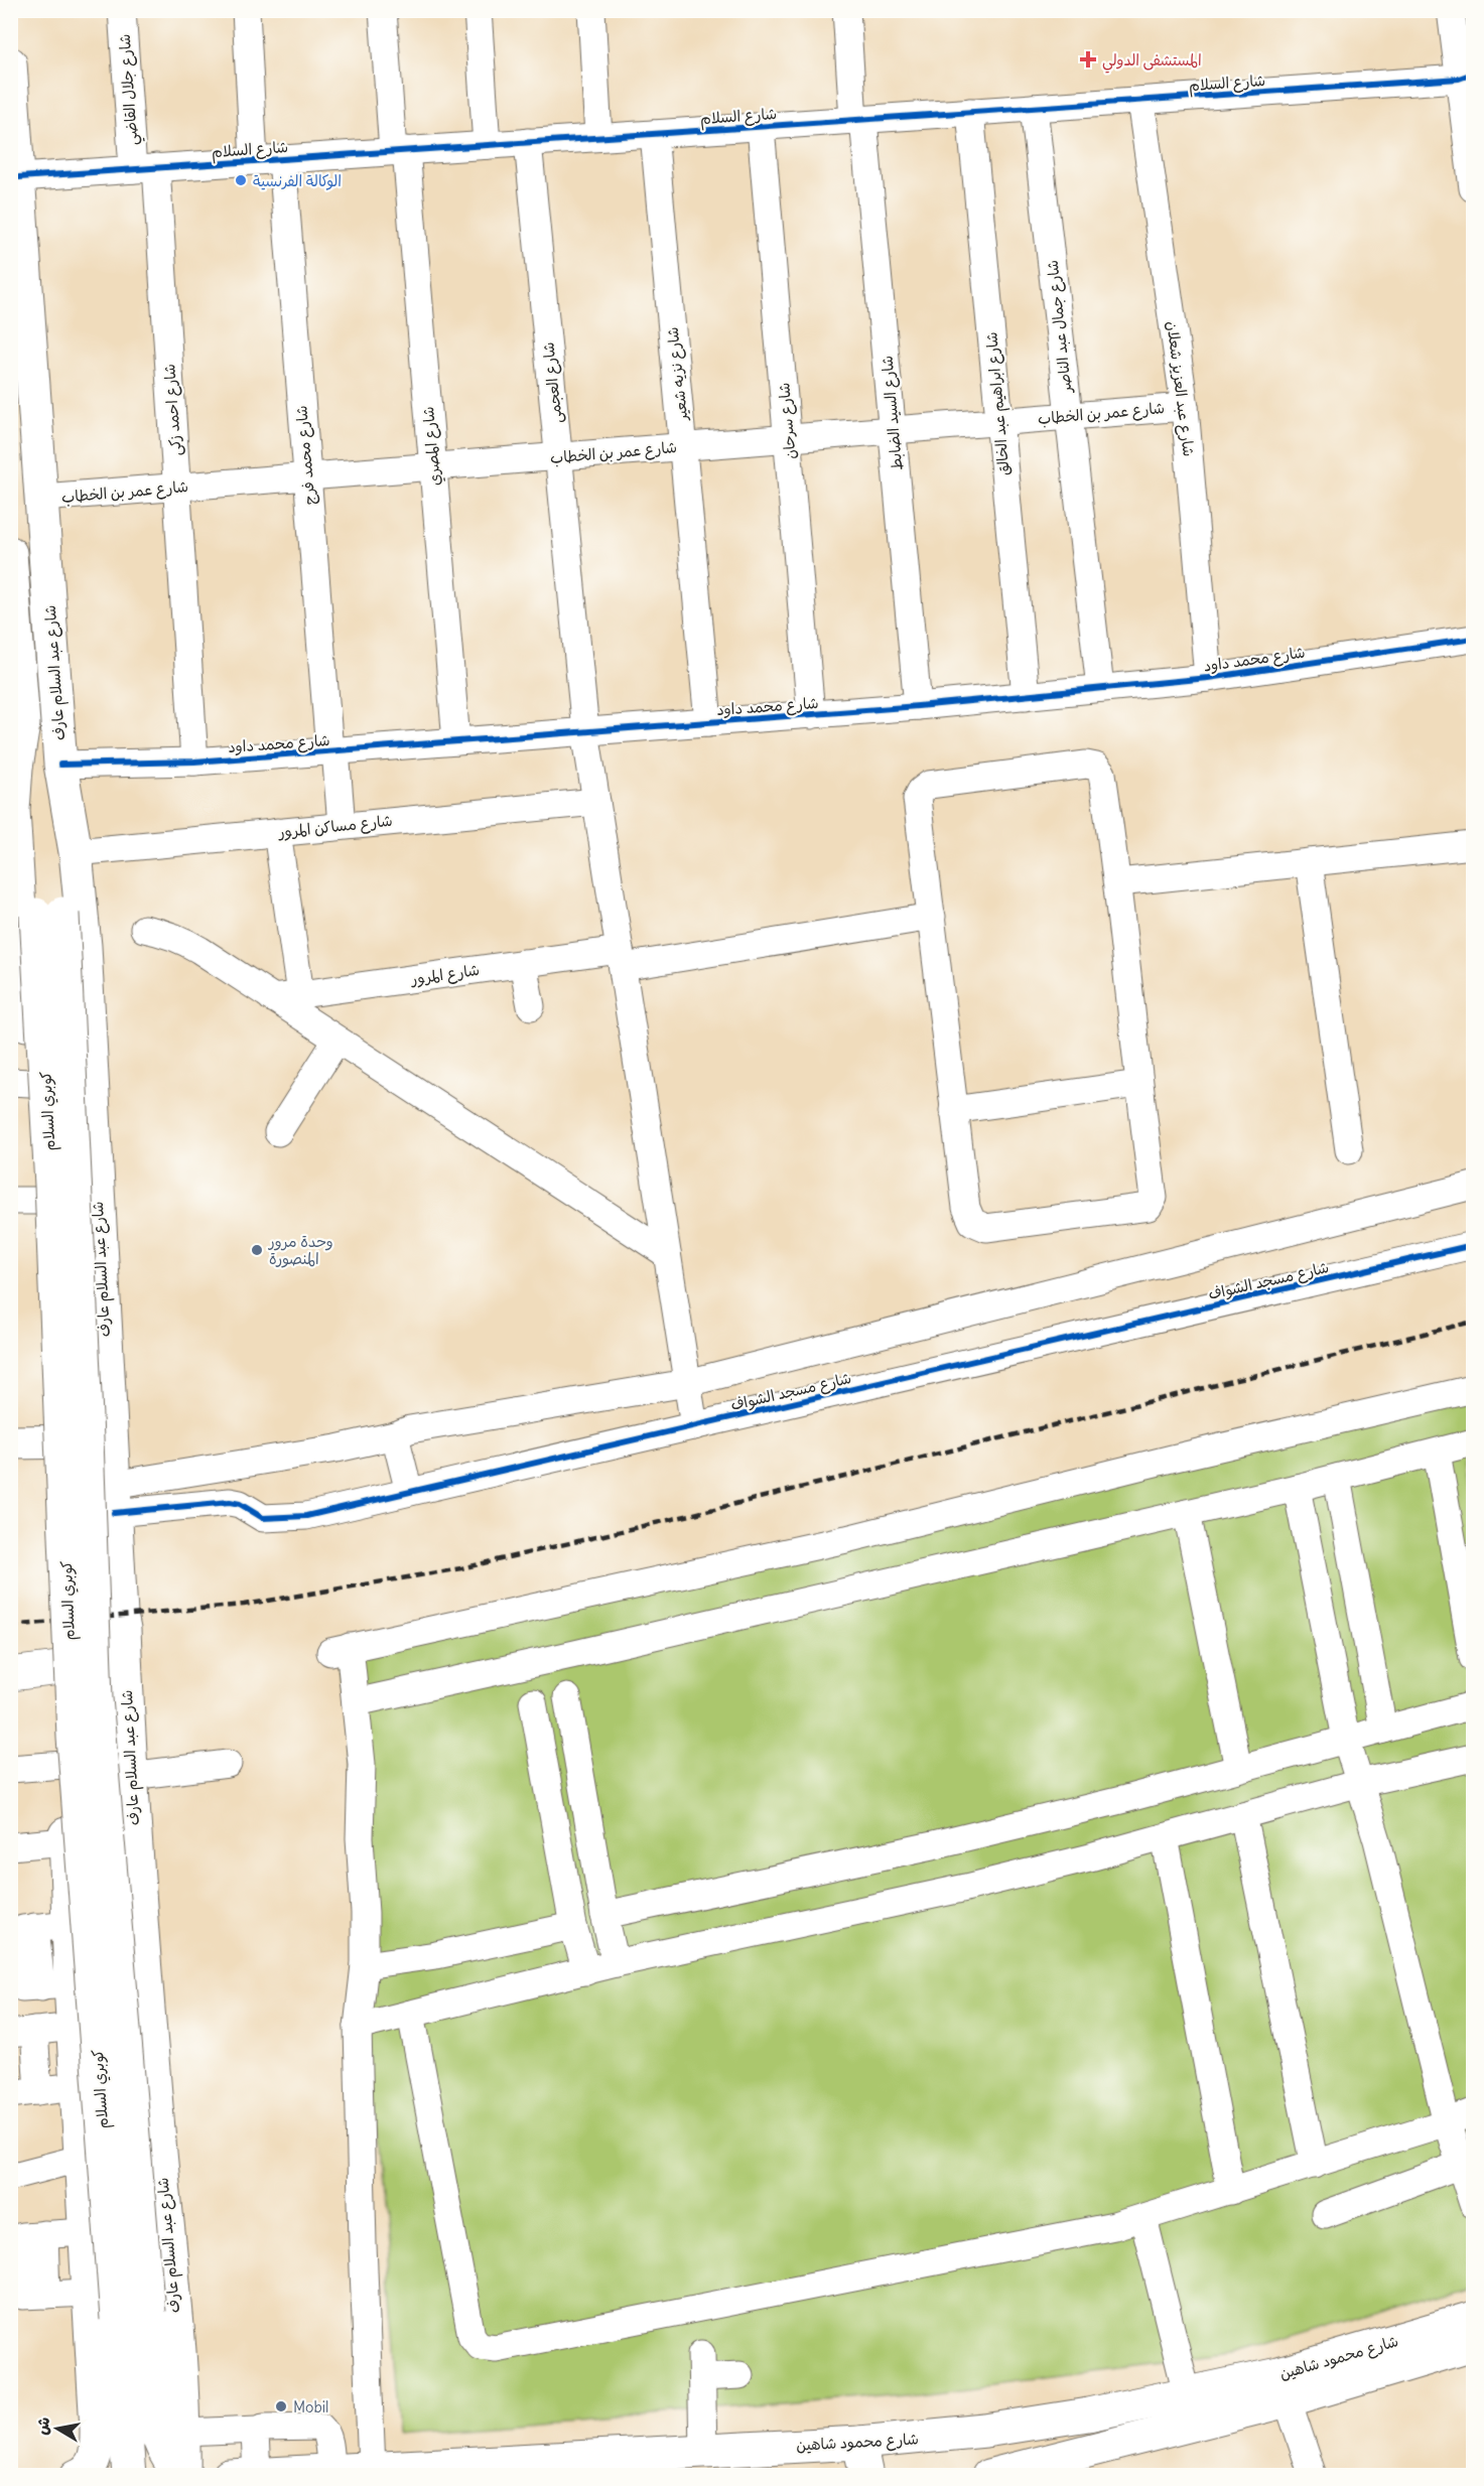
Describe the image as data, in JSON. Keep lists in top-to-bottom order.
{
  "streets": {
    "main road": ["شارع عبد السلام عارف", "كوبري السلام", "شارع محمود شاهين"],
    "street": [
      "شارع السلام",
      "شارع جلال القاضي",
      "شارع جمال عبد الناصر",
      "شارع نزيه شعير",
      "شارع العجمى",
      "شارع عبد العزيز شعلان",
      "شارع ابراهيم عبد الخالق",
      "شارع احمد زكى",
      "شارع السيد الضابط",
      "شارع عمر بن الخطاب",
      "شارع سرحان",
      "شارع المصري",
      "شارع محمد فرج",
      "شارع محمد داود",
      "شارع مساكن المرور",
      "شارع المرور",
      "شارع مسجد الشواف"
    ]
  },
  "crossings": [
    ["شارع السلام", "شارع جلال القاضي"],
    ["شارع السلام", "شارع جمال عبد الناصر"],
    ["شارع السلام", "شارع نزيه شعير"],
    ["شارع السلام", "شارع العجمى"],
    ["شارع السلام", "شارع عبد العزيز شعلان"],
    ["شارع السلام", "شارع ابراهيم عبد الخالق"],
    ["شارع السلام", "شارع احمد زكى"],
    ["شارع السلام", "شارع السيد الضابط"],
    ["شارع السلام", "شارع سرحان"],
    ["شارع السلام", "شارع المصري"],
    ["شارع السلام", "شارع محمد فرج"],
    ["شارع السلام", "شارع عبد السلام عارف"],
    ["شارع جلال القاضي", "شارع احمد زكى"],
    ["شارع جمال عبد الناصر", "شارع عمر بن الخطاب"],
    ["شارع جمال عبد الناصر", "شارع محمد داود"],
    ["شارع نزيه شعير", "شارع عمر بن الخطاب"],
    ["شارع نزيه شعير", "شارع محمد داود"],
    ["شارع العجمى", "شارع عمر بن الخطاب"],
    ["شارع العجمى", "شارع محمد داود"],
    ["شارع العجمى", "شارع مساكن المرور"],
    ["شارع العجمى", "شارع المرور"],
    ["شارع العجمى", "شارع مسجد الشواف"],
    ["شارع عبد العزيز شعلان", "شارع عمر بن الخطاب"],
    ["شارع عبد العزيز شعلان", "شارع محمد داود"],
    ["شارع ابراهيم عبد الخالق", "شارع عمر بن الخطاب"],
    ["شارع ابراهيم عبد الخالق", "شارع محمد داود"],
    ["شارع احمد زكى", "شارع عمر بن الخطاب"],
    ["شارع احمد زكى", "شارع محمد داود"],
    ["شارع السيد الضابط", "شارع عمر بن الخطاب"],
    ["شارع السيد الضابط", "شارع محمد داود"],
    ["شارع عمر بن الخطاب", "شارع سرحان"],
    ["شارع عمر بن الخطاب", "شارع المصري"],
    ["شارع عمر بن الخطاب", "شارع محمد فرج"],
    ["شارع عمر بن الخطاب", "شارع عبد السلام عارف"],
    ["شارع سرحان", "شارع محمد داود"],
    ["شارع المصري", "شارع محمد داود"],
    ["شارع محمد فرج", "شارع محمد داود"],
    ["شارع محمد فرج", "شارع مساكن المرور"],
    ["شارع محمد داود", "شارع عبد السلام عارف"],
    ["شارع محمد داود", "كوبري السلام"],
    ["شارع عبد السلام عارف", "شارع مساكن المرور"],
    ["شارع عبد السلام عارف", "كوبري السلام"],
    ["شارع عبد السلام عارف", "شارع مسجد الشواف"]
  ],
  "places": {
    "health": ["المستشفى الدولي"],
    "other": ["الوكالة الفرنسية", "وحدة مرور المنصورة", "Mobil"]
  },
  "north": "left"
}
